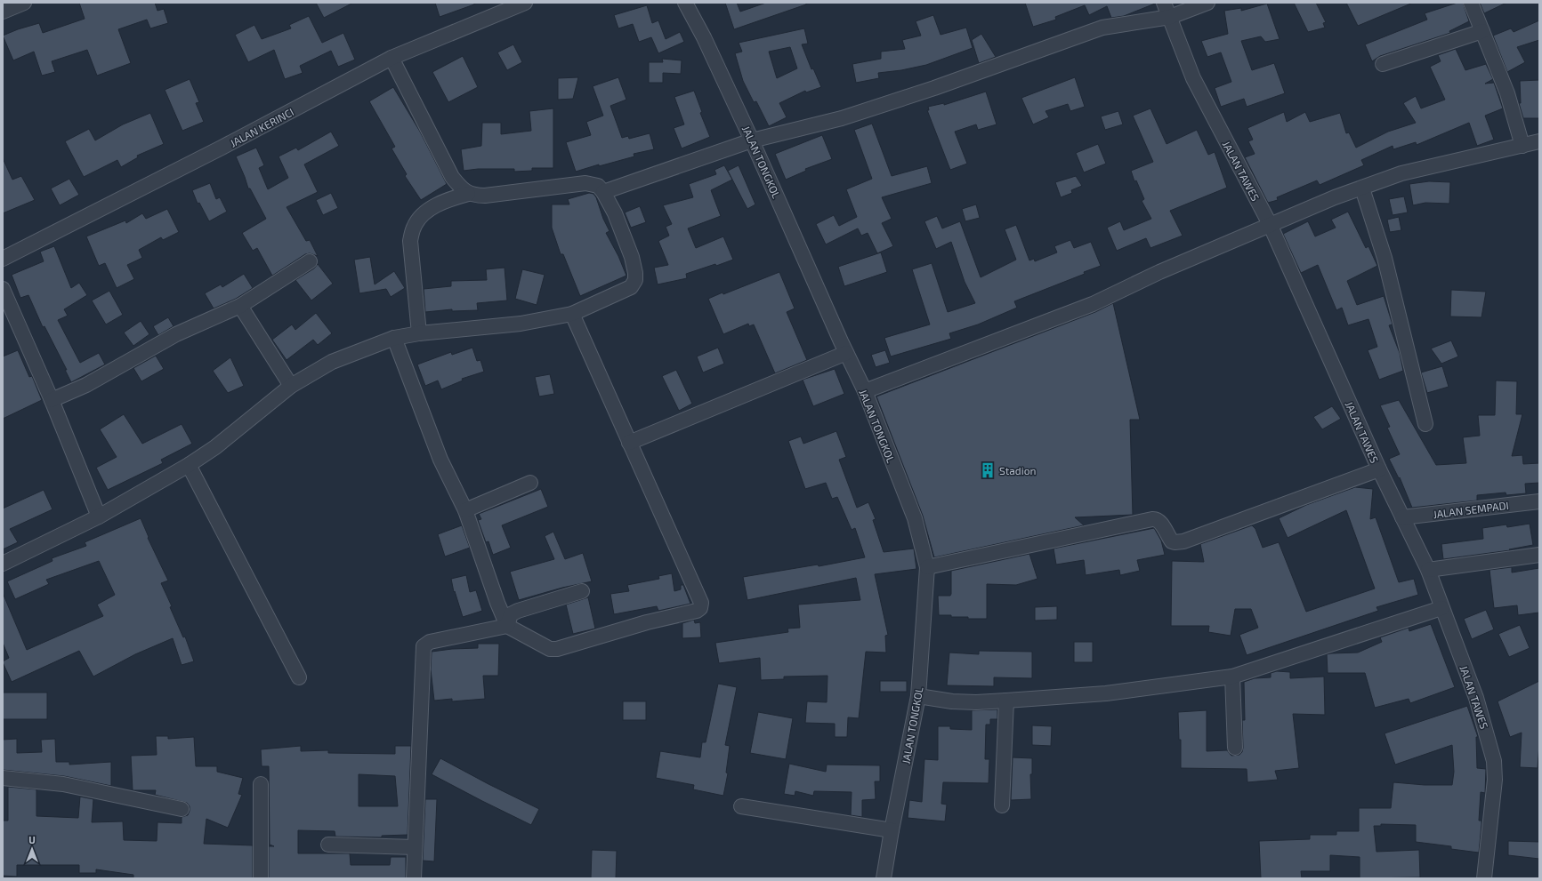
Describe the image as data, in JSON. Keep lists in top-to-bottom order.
{
  "streets": {
    "street": [
      "JALAN KERINCI",
      "JALAN TONGKOL",
      "JALAN TAWES",
      "JALAN SEMPADI"
    ]
  },
  "crossings": [
    ["JALAN TAWES", "JALAN SEMPADI"]
  ],
  "places": {
    "building": ["Stadion"]
  },
  "north": "top"
}
